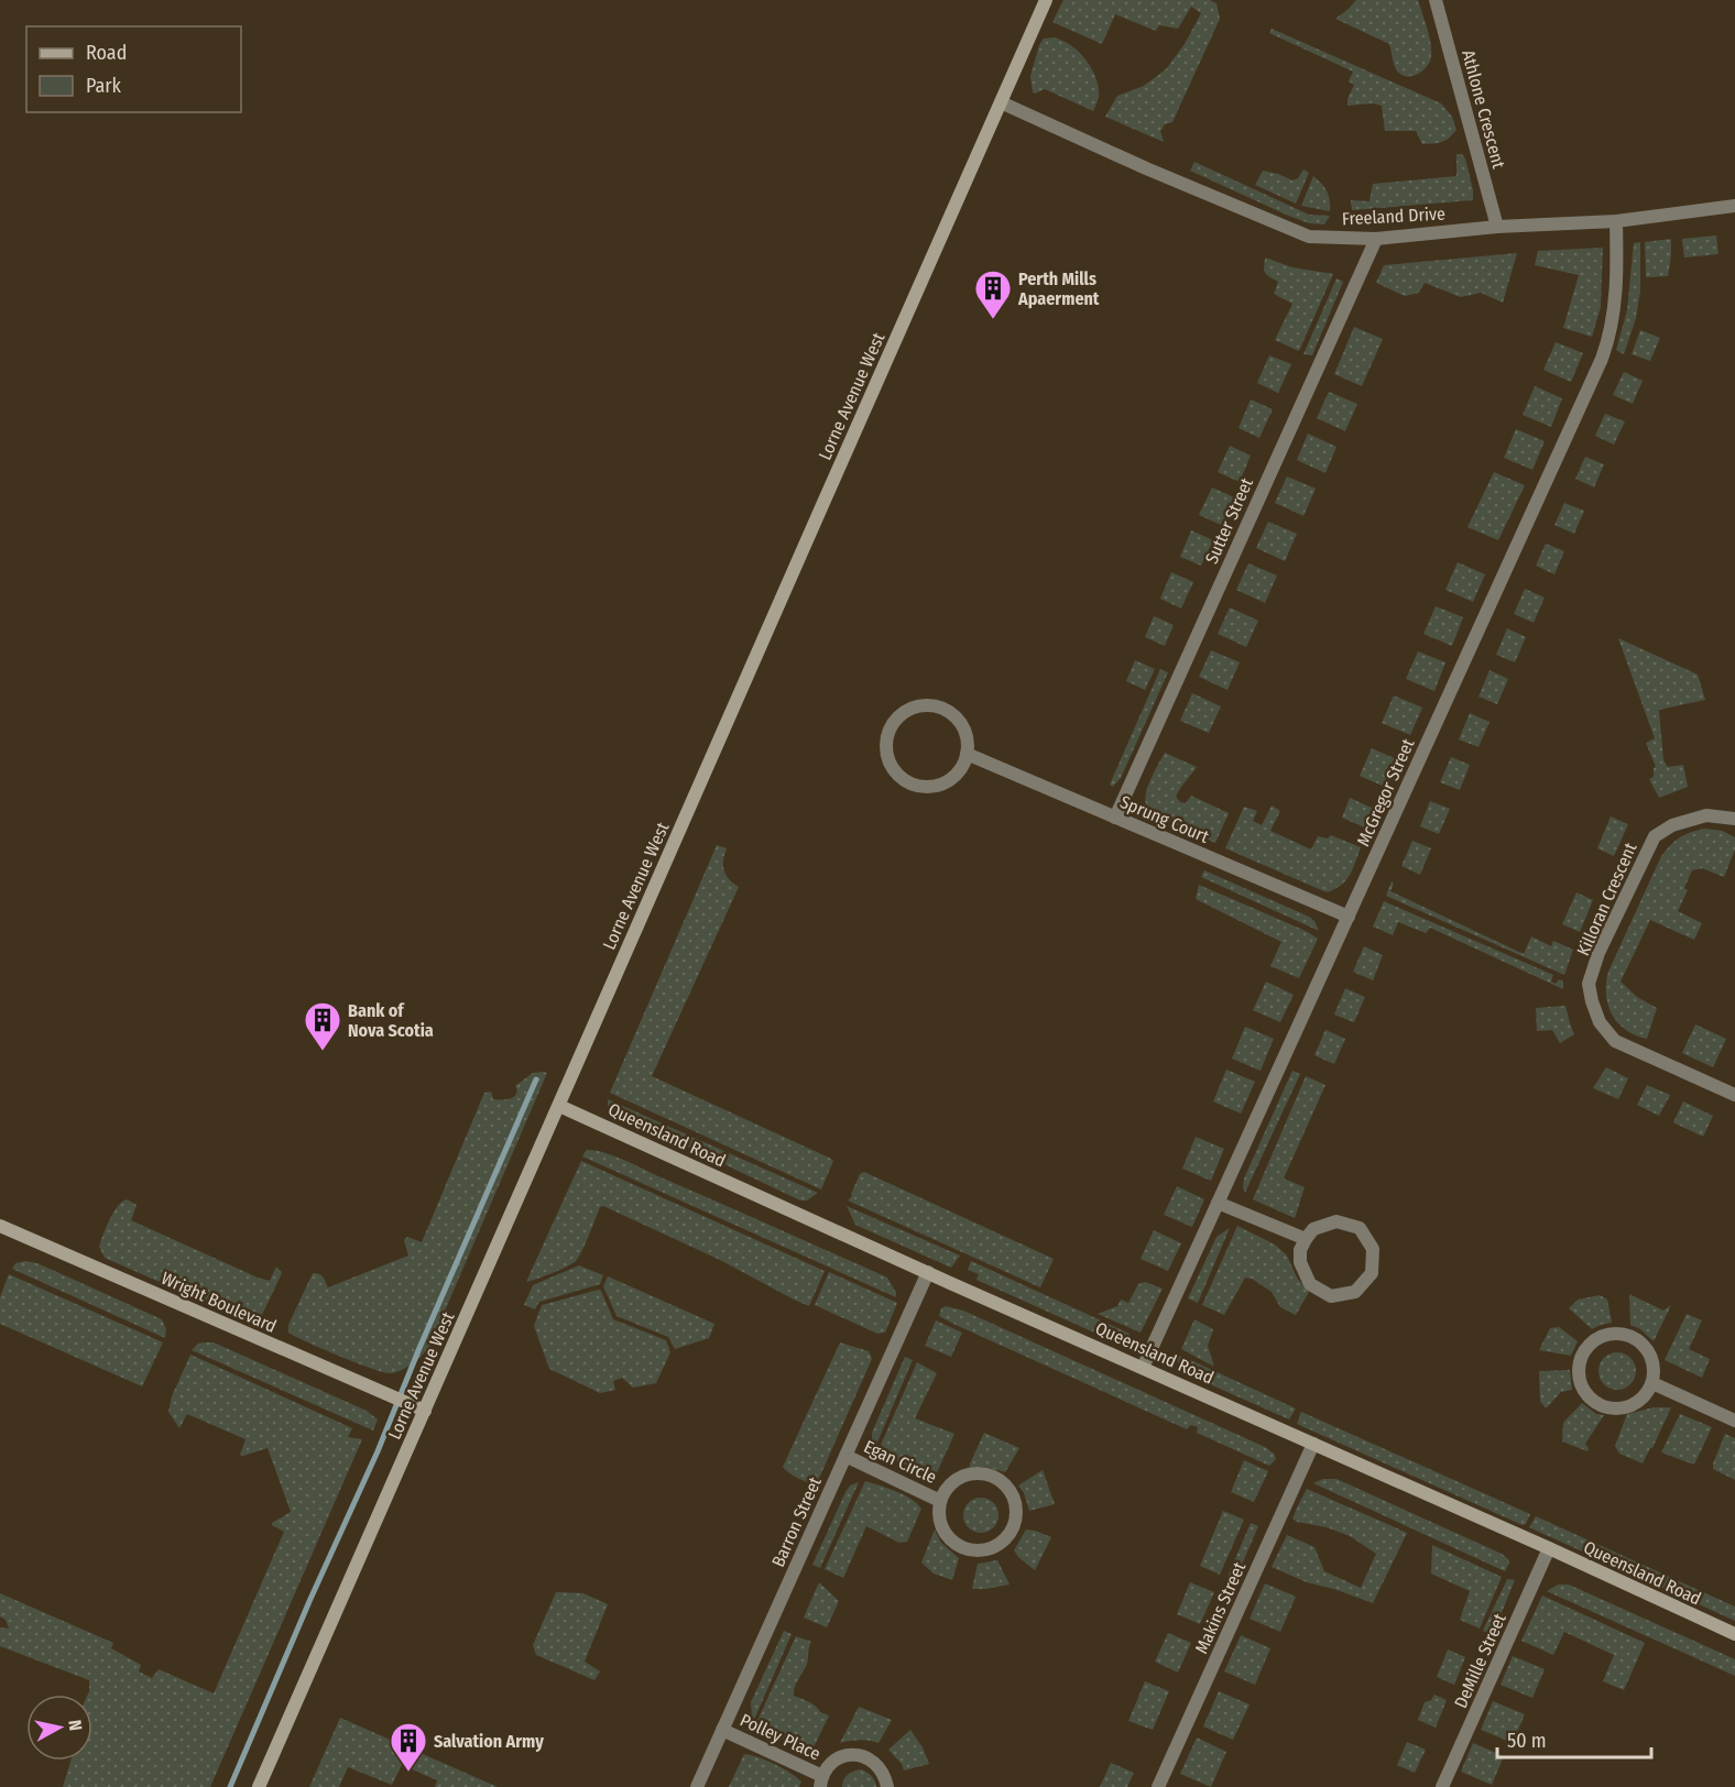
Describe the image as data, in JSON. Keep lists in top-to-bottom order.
{
  "streets": {
    "main road": ["Lorne Avenue West", "Queensland Road", "Wright Boulevard"],
    "street": [
      "Athlone Crescent",
      "Freeland Drive",
      "Sutter Street",
      "McGregor Street",
      "Sprung Court",
      "Killoran Crescent",
      "Egan Circle",
      "Barron Street",
      "Makins Street",
      "DeMille Street",
      "Polley Place"
    ]
  },
  "crossings": [
    ["Athlone Crescent", "Freeland Drive"],
    ["Freeland Drive", "Lorne Avenue West"],
    ["Freeland Drive", "Sutter Street"],
    ["Freeland Drive", "McGregor Street"],
    ["Lorne Avenue West", "Queensland Road"],
    ["Lorne Avenue West", "Wright Boulevard"],
    ["Sutter Street", "Sprung Court"],
    ["McGregor Street", "Sprung Court"],
    ["McGregor Street", "Queensland Road"],
    ["Queensland Road", "Barron Street"],
    ["Queensland Road", "Makins Street"],
    ["Queensland Road", "DeMille Street"],
    ["Egan Circle", "Barron Street"],
    ["Barron Street", "Polley Place"]
  ],
  "places": {
    "building": ["Perth Mills Apaerment", "Bank of Nova Scotia", "Salvation Army"]
  },
  "legend": ["Road", "Park"],
  "scale_bar": "50 m",
  "north": "right"
}
